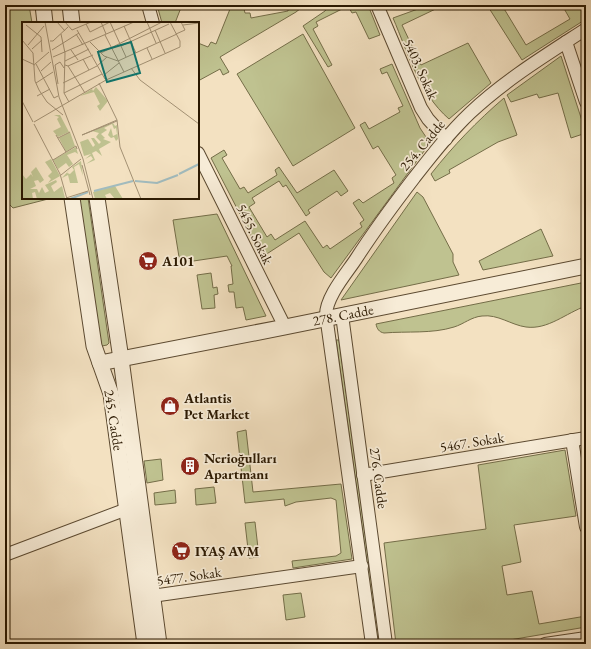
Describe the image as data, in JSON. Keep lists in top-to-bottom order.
{
  "streets": {
    "street": [
      "5403. Sokak",
      "254. Cadde",
      "5455. Sokak",
      "278. Cadde",
      "245. Cadde",
      "5467. Sokak",
      "276. Cadde",
      "5477. Sokak"
    ]
  },
  "crossings": [
    ["5403. Sokak", "254. Cadde"],
    ["254. Cadde", "278. Cadde"],
    ["254. Cadde", "276. Cadde"],
    ["5455. Sokak", "278. Cadde"],
    ["278. Cadde", "245. Cadde"],
    ["278. Cadde", "276. Cadde"],
    ["245. Cadde", "5477. Sokak"],
    ["5467. Sokak", "276. Cadde"],
    ["276. Cadde", "5477. Sokak"]
  ],
  "places": {
    "supermarket": ["A101", "IYAŞ AVM"],
    "shop": ["Atlantis Pet Market"],
    "building": ["Nerioğulları Apartmanı"]
  }
}
